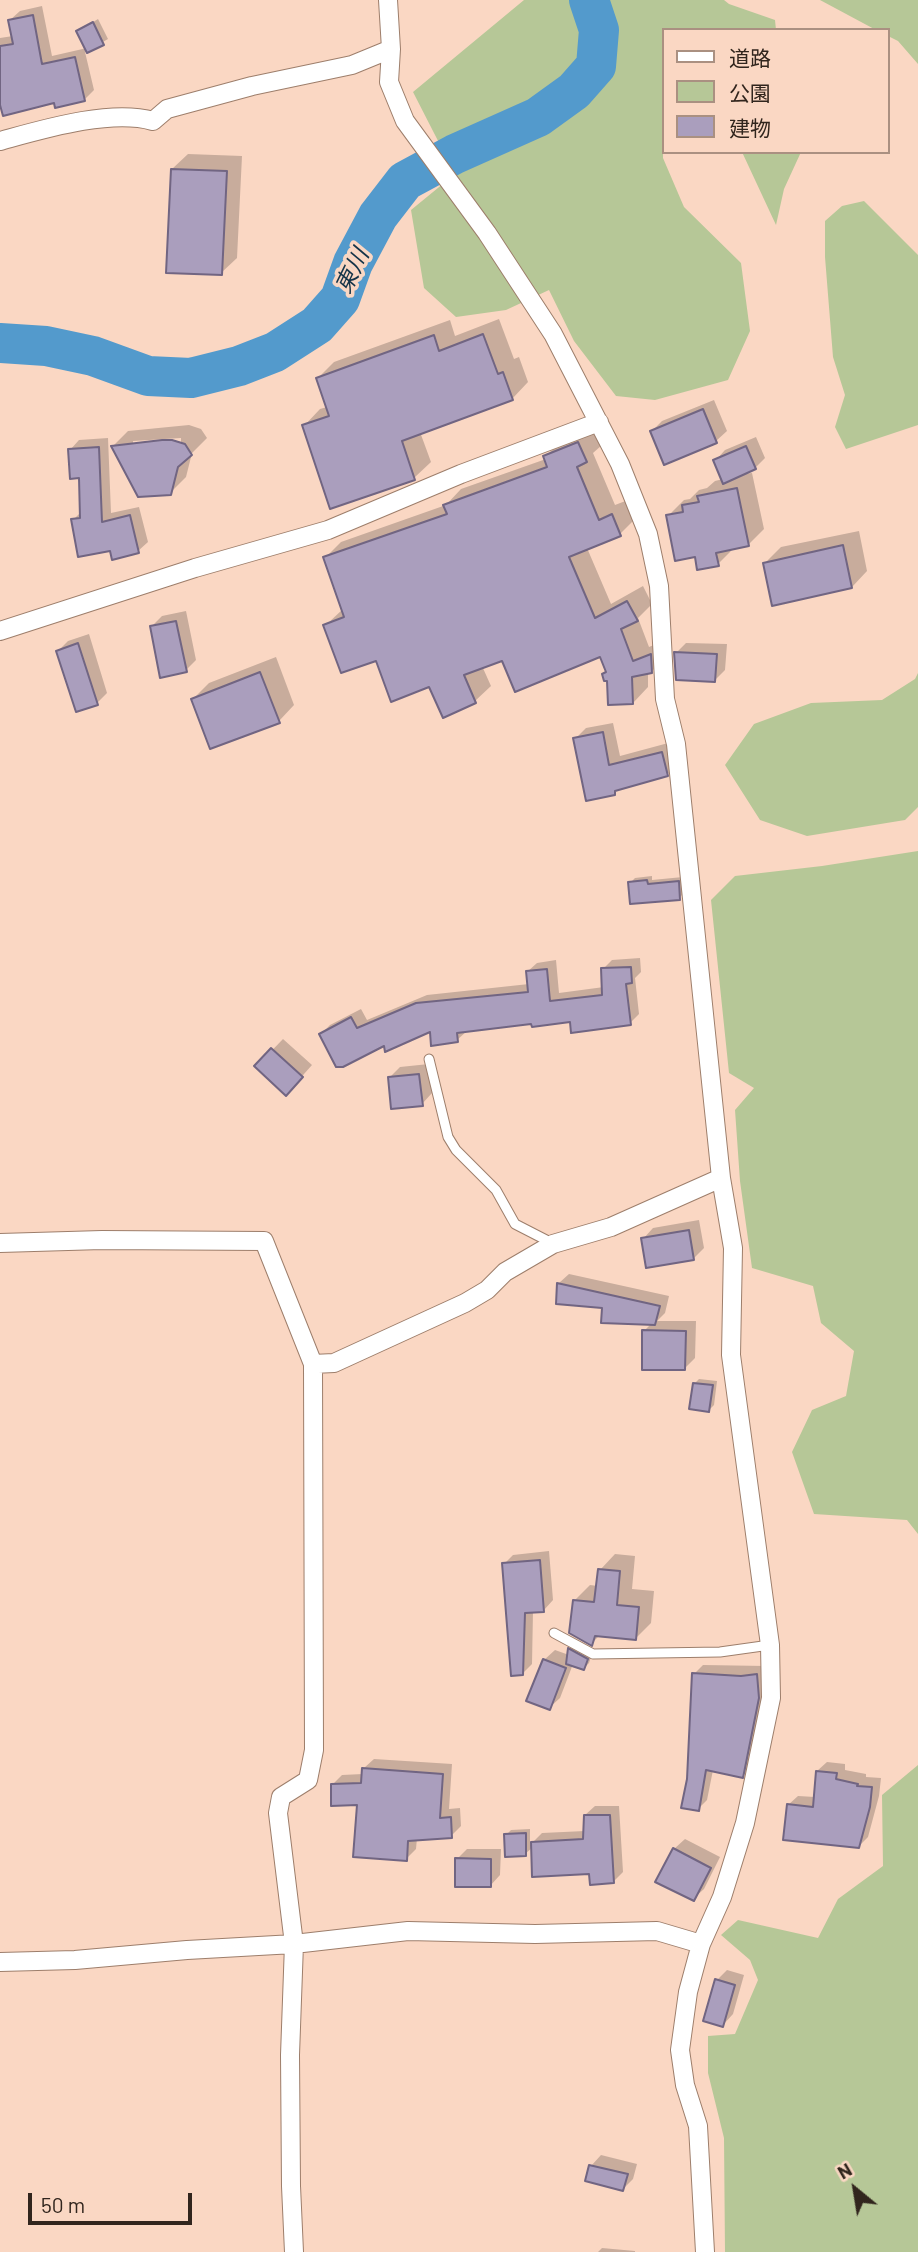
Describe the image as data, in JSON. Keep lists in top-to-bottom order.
{
  "water": ["東川"],
  "legend": ["道路", "公園", "建物"],
  "scale_bar": "50 m",
  "north": "top left"
}
